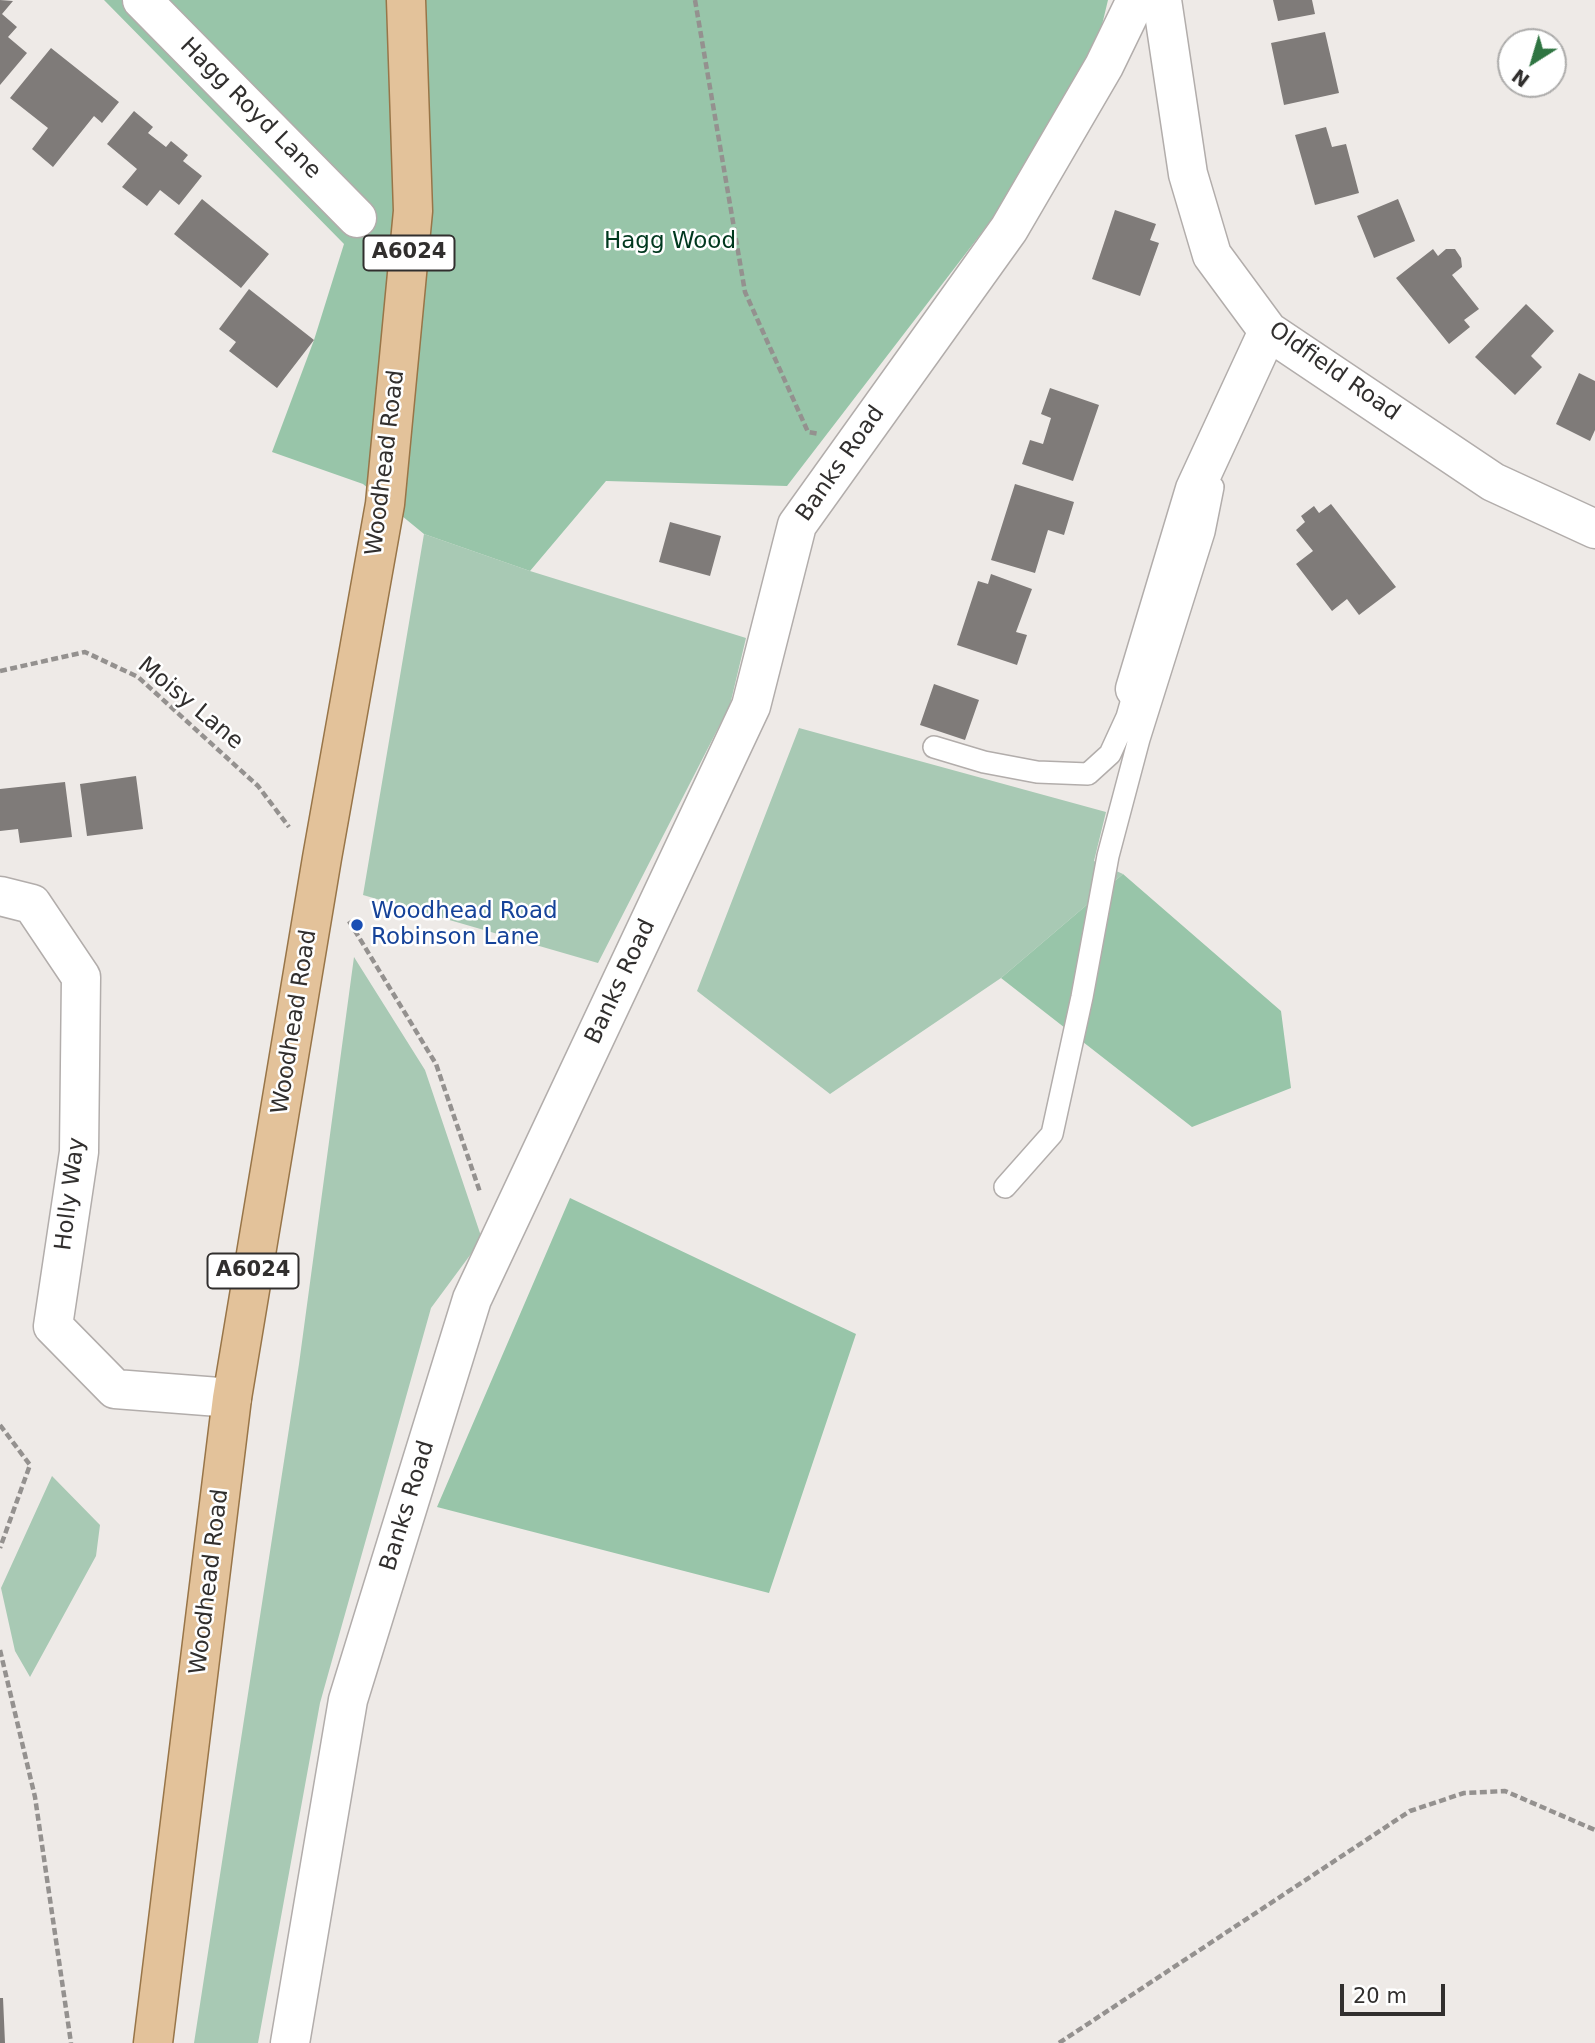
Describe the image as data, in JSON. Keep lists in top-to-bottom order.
{
  "streets": {
    "main road": ["A6024", "Woodhead Road"],
    "street": [
      "Hagg Royd Lane",
      "Oldfield Road",
      "Banks Road",
      "Holly Way"
    ],
    "path": ["Moisy Lane"]
  },
  "crossings": [
    ["Woodhead Road", "Moisy Lane"],
    ["Woodhead Road", "Holly Way"],
    ["Banks Road", "Moisy Lane"]
  ],
  "parks": ["Hagg Wood"],
  "places": ["Woodhead Road Robinson Lane"],
  "scale_bar": "20 m",
  "north": "bottom left"
}
